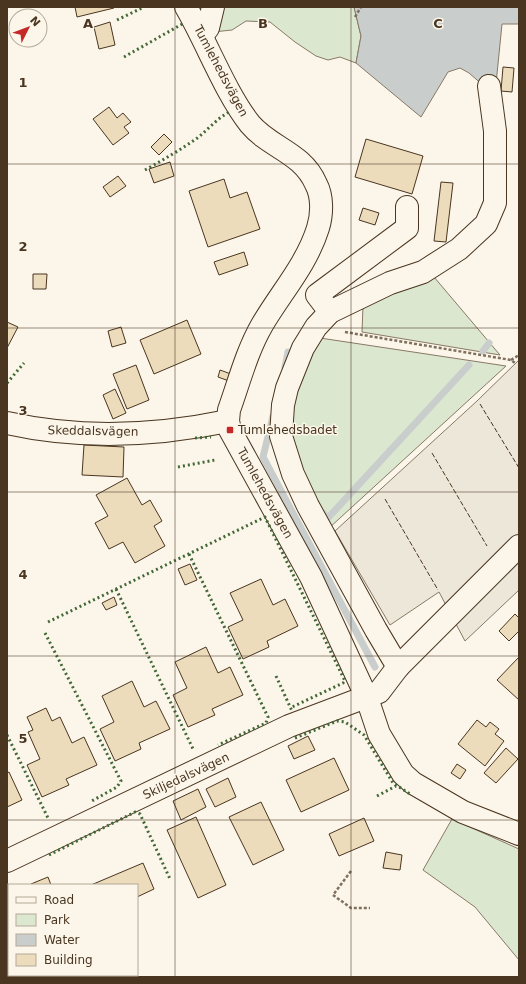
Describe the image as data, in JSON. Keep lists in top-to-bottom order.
{
  "streets": {
    "street": ["Tumlehedsvägen", "Skeddalsvägen", "Skiljedalsvägen"]
  },
  "crossings": [
    ["Tumlehedsvägen", "Skeddalsvägen"],
    ["Tumlehedsvägen", "Skiljedalsvägen"]
  ],
  "places": {
    "transit": ["Tumlehedsbadet"]
  },
  "legend": [
    "Road",
    "Park",
    "Water",
    "Building"
  ],
  "north": "top right",
  "grid": {
    "columns": ["A", "B", "C"],
    "rows": [
      "1",
      "2",
      "3",
      "4",
      "5"
    ]
  }
}
